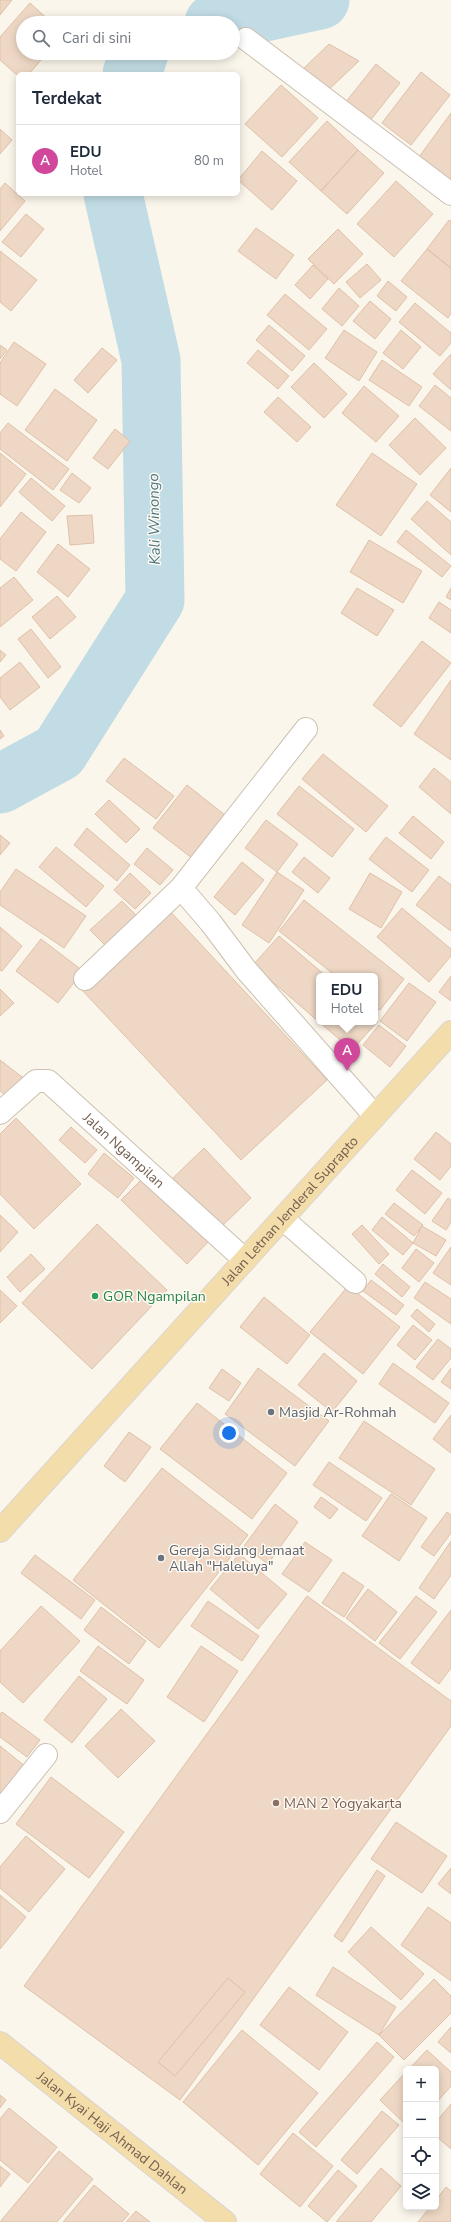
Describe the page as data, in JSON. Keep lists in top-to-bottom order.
{
  "streets": {
    "main road": ["Jalan Letnan Jenderal Suprapto", "Jalan Kyai Haji Ahmad Dahlan"],
    "street": ["Jalan Ngampilan"]
  },
  "crossings": [
    ["Jalan Ngampilan", "Jalan Letnan Jenderal Suprapto"]
  ],
  "water": ["Kali Winongo"],
  "places": [
    "GOR Ngampilan",
    "Masjid Ar-Rohmah",
    "Gereja Sidang Jemaat Allah \"Haleluya\"",
    "MAN 2 Yogyakarta"
  ],
  "page": {
    "search": "Cari di sini",
    "heading": "Terdekat",
    "list": [
      {
        "mark": "A",
        "name": "EDU",
        "note": "Hotel",
        "value": "80 m"
      }
    ],
    "popup": ["EDU", "Hotel"],
    "pins": "A",
    "map_buttons": ["+", "−"]
  }
}
